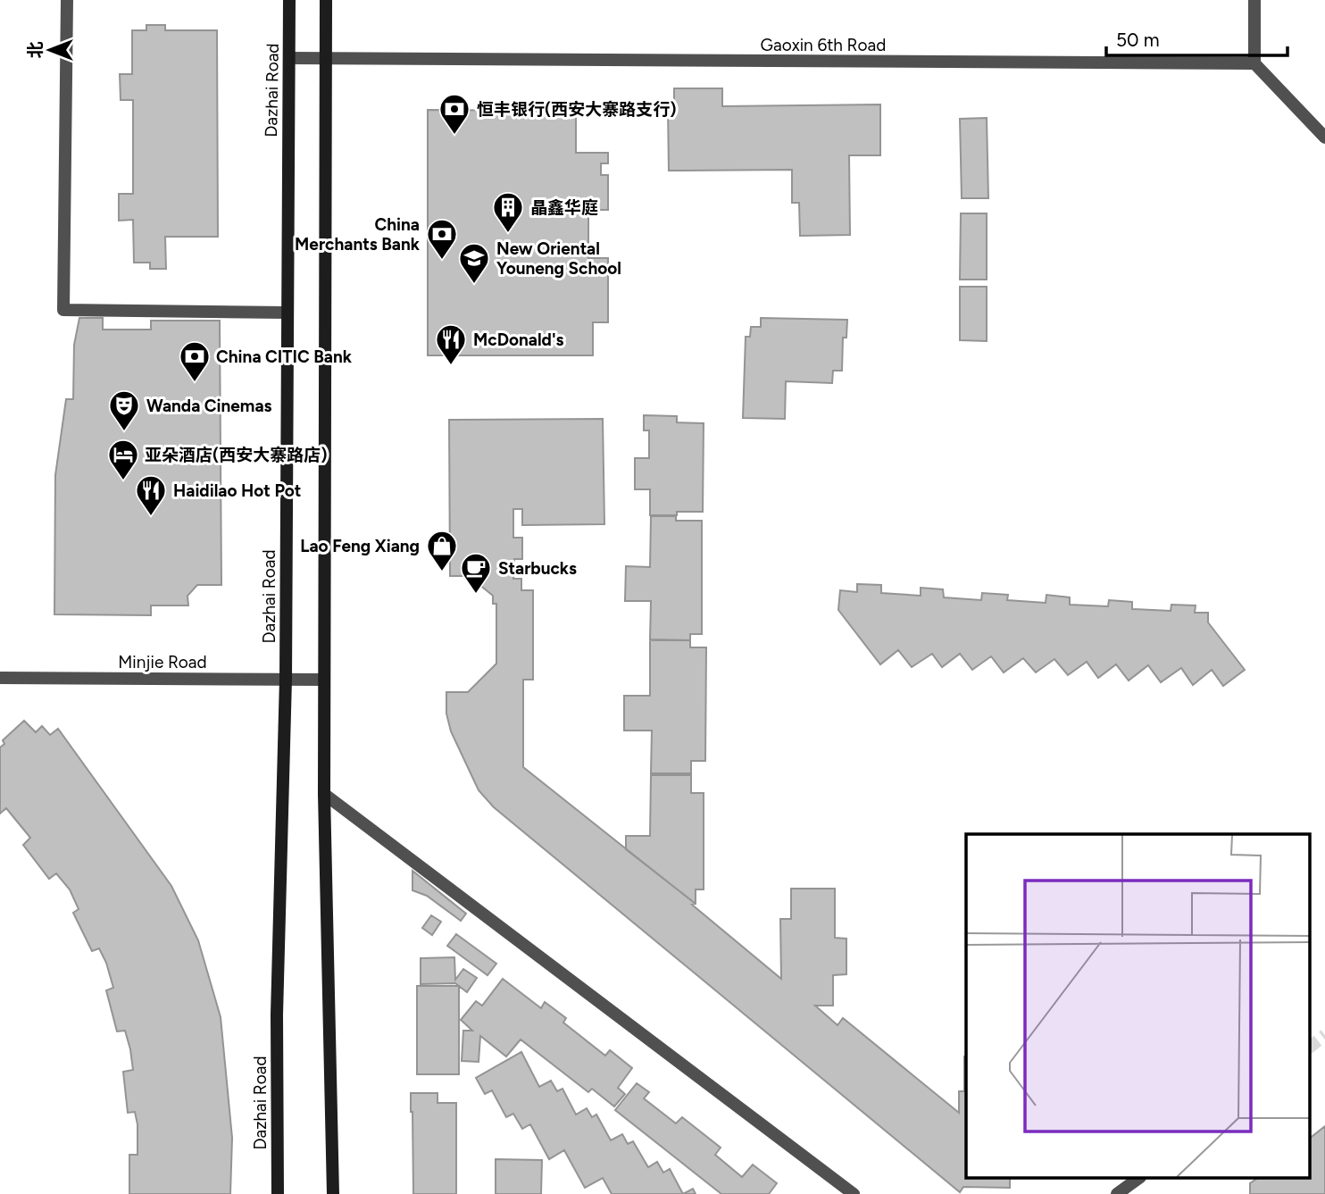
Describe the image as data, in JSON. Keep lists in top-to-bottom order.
{
  "streets": {
    "main road": ["Dazhai Road"],
    "street": ["Gaoxin 6th Road", "Minjie Road"]
  },
  "crossings": [
    ["Gaoxin 6th Road", "Dazhai Road"],
    ["Dazhai Road", "Minjie Road"]
  ],
  "places": {
    "bank": ["恒丰银行(西安大寨路支行)", "China Merchants Bank", "China CITIC Bank"],
    "building": ["晶鑫华庭"],
    "school or university": ["New Oriental Youneng School"],
    "restaurant": ["McDonald's", "Haidilao Hot Pot"],
    "theatre": ["Wanda Cinemas"],
    "hotel": ["亚朵酒店(西安大寨路店)"],
    "shop": ["Lao Feng Xiang"],
    "cafe": ["Starbucks"]
  },
  "scale_bar": "50 m",
  "north": "left"
}
